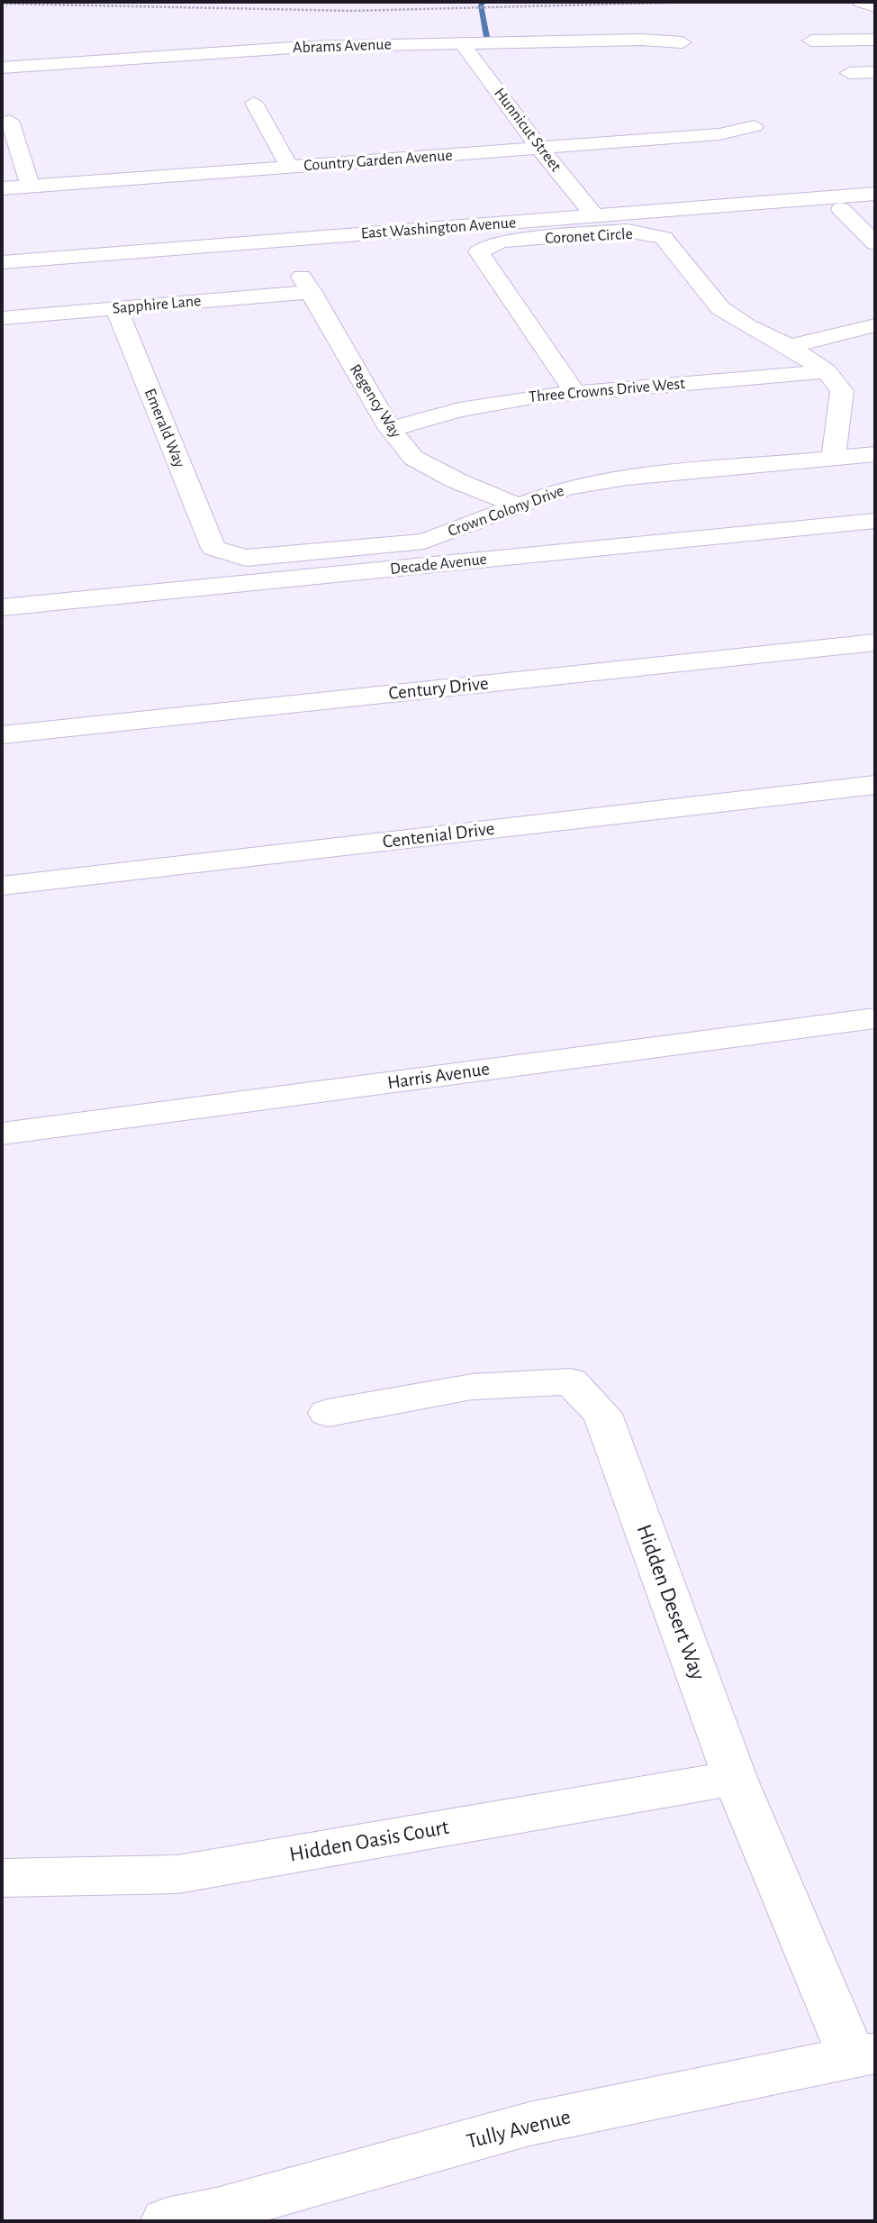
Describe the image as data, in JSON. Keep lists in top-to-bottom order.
{
  "streets": {
    "street": [
      "Abrams Avenue",
      "Hunnicut Street",
      "Country Garden Avenue",
      "East Washington Avenue",
      "Coronet Circle",
      "Sapphire Lane",
      "Three Crowns Drive West",
      "Regency Way",
      "Emerald Way",
      "Crown Colony Drive",
      "Decade Avenue",
      "Century Drive",
      "Centenial Drive",
      "Harris Avenue",
      "Hidden Desert Way",
      "Hidden Oasis Court",
      "Tully Avenue"
    ]
  },
  "crossings": [
    ["Abrams Avenue", "Hunnicut Street"],
    ["Hunnicut Street", "Country Garden Avenue"],
    ["Hunnicut Street", "East Washington Avenue"],
    ["Coronet Circle", "Three Crowns Drive West"],
    ["Sapphire Lane", "Regency Way"],
    ["Sapphire Lane", "Emerald Way"],
    ["Three Crowns Drive West", "Regency Way"],
    ["Regency Way", "Crown Colony Drive"],
    ["Emerald Way", "Crown Colony Drive"],
    ["Hidden Desert Way", "Hidden Oasis Court"],
    ["Hidden Desert Way", "Tully Avenue"]
  ]
}
